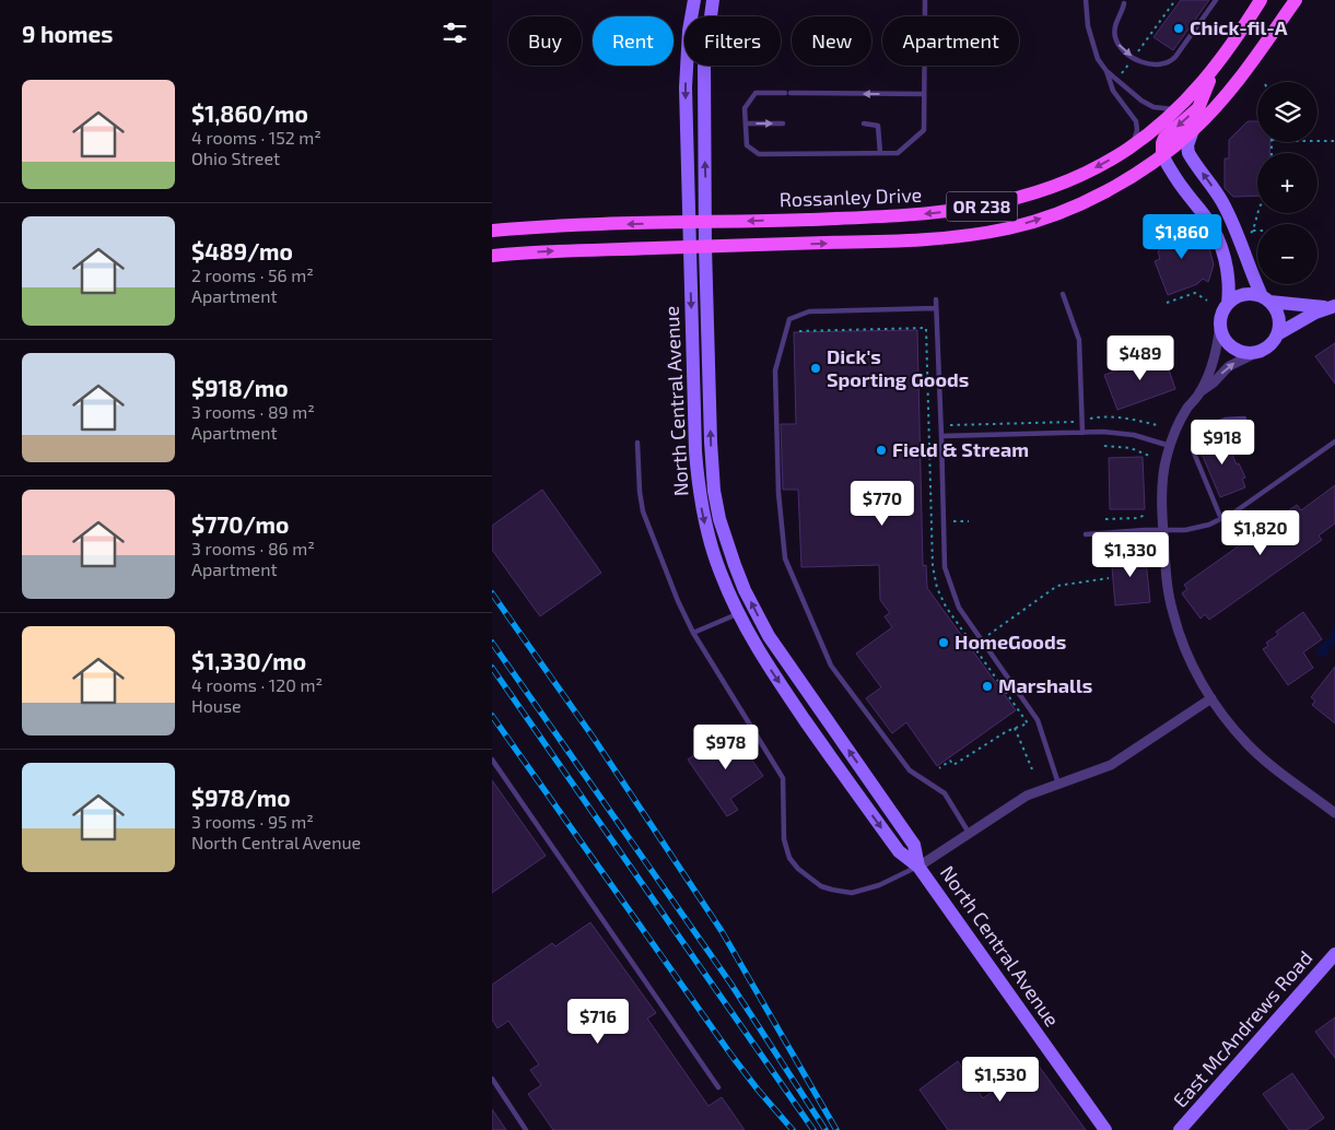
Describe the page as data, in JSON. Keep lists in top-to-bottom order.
{
  "streets": {
    "main road": ["Rossanley Drive", "OR 238"],
    "street": ["North Central Avenue", "East McAndrews Road"]
  },
  "crossings": [
    ["Rossanley Drive", "North Central Avenue"],
    ["OR 238", "North Central Avenue"]
  ],
  "places": [
    "Chick-fil-A",
    "Dick's Sporting Goods",
    "Field & Stream",
    "HomeGoods",
    "Marshalls"
  ],
  "page": {
    "heading": "9 homes",
    "chip": [
      "Buy",
      "Rent",
      "Filters",
      "New",
      "Apartment"
    ],
    "list": [
      {
        "name": "$1,860/mo",
        "note": "4 rooms · 152 m² · Ohio Street"
      },
      {
        "name": "$489/mo",
        "note": "2 rooms · 56 m² · Apartment"
      },
      {
        "name": "$918/mo",
        "note": "3 rooms · 89 m² · Apartment"
      },
      {
        "name": "$770/mo",
        "note": "3 rooms · 86 m² · Apartment"
      },
      {
        "name": "$1,330/mo",
        "note": "4 rooms · 120 m² · House"
      },
      {
        "name": "$978/mo",
        "note": "3 rooms · 95 m² · North Central Avenue"
      }
    ],
    "map_buttons": ["+", "−"],
    "price": [
      "$1,860",
      "$489",
      "$918",
      "$770",
      "$1,820",
      "$1,330",
      "$978",
      "$716",
      "$1,530"
    ]
  }
}
